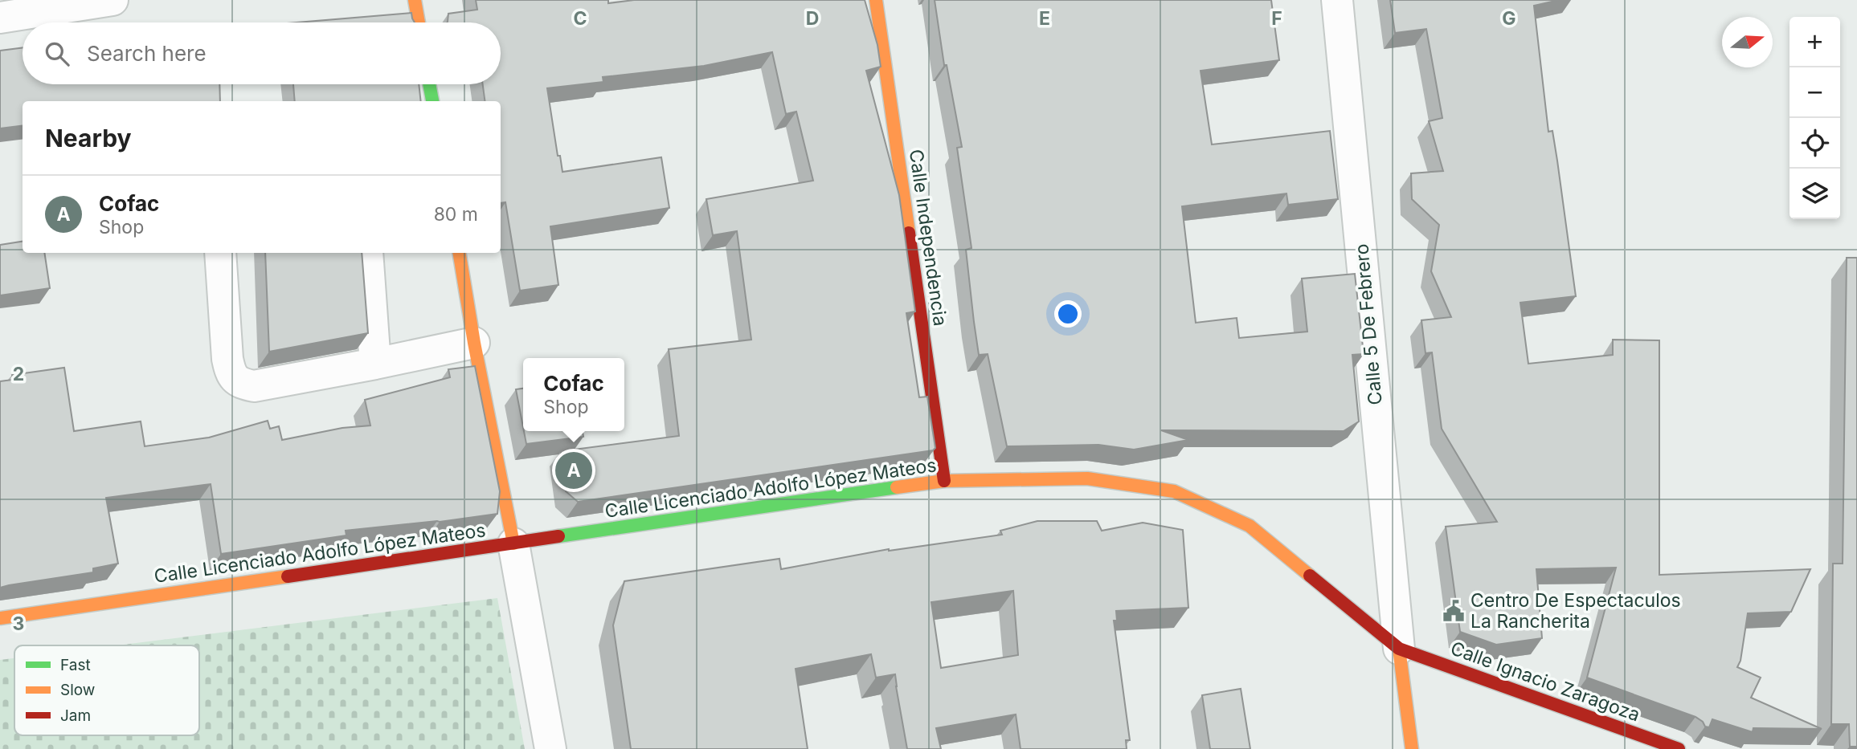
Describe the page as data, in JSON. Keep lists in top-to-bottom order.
{
  "streets": {
    "main road": ["Calle Independencia", "Calle Licenciado Adolfo López Mateos", "Calle Ignacio Zaragoza"],
    "street": ["Calle 5 De Febrero"]
  },
  "crossings": [
    ["Calle Independencia", "Calle Licenciado Adolfo López Mateos"],
    ["Calle 5 De Febrero", "Calle Licenciado Adolfo López Mateos"],
    ["Calle 5 De Febrero", "Calle Ignacio Zaragoza"],
    ["Calle Licenciado Adolfo López Mateos", "Calle Ignacio Zaragoza"]
  ],
  "places": {
    "public building": ["Centro De Espectaculos La Rancherita"]
  },
  "legend": ["Fast", "Slow", "Jam"],
  "north": "right",
  "page": {
    "map_buttons": ["+", "−"],
    "search": "Search here",
    "heading": "Nearby",
    "list": [
      {
        "mark": "A",
        "name": "Cofac",
        "note": "Shop",
        "value": "80 m"
      }
    ],
    "popup": ["Cofac", "Shop"],
    "pins": "A"
  },
  "grid": {
    "columns": [
      "C",
      "D",
      "E",
      "F",
      "G"
    ],
    "rows": ["2", "3"]
  }
}
